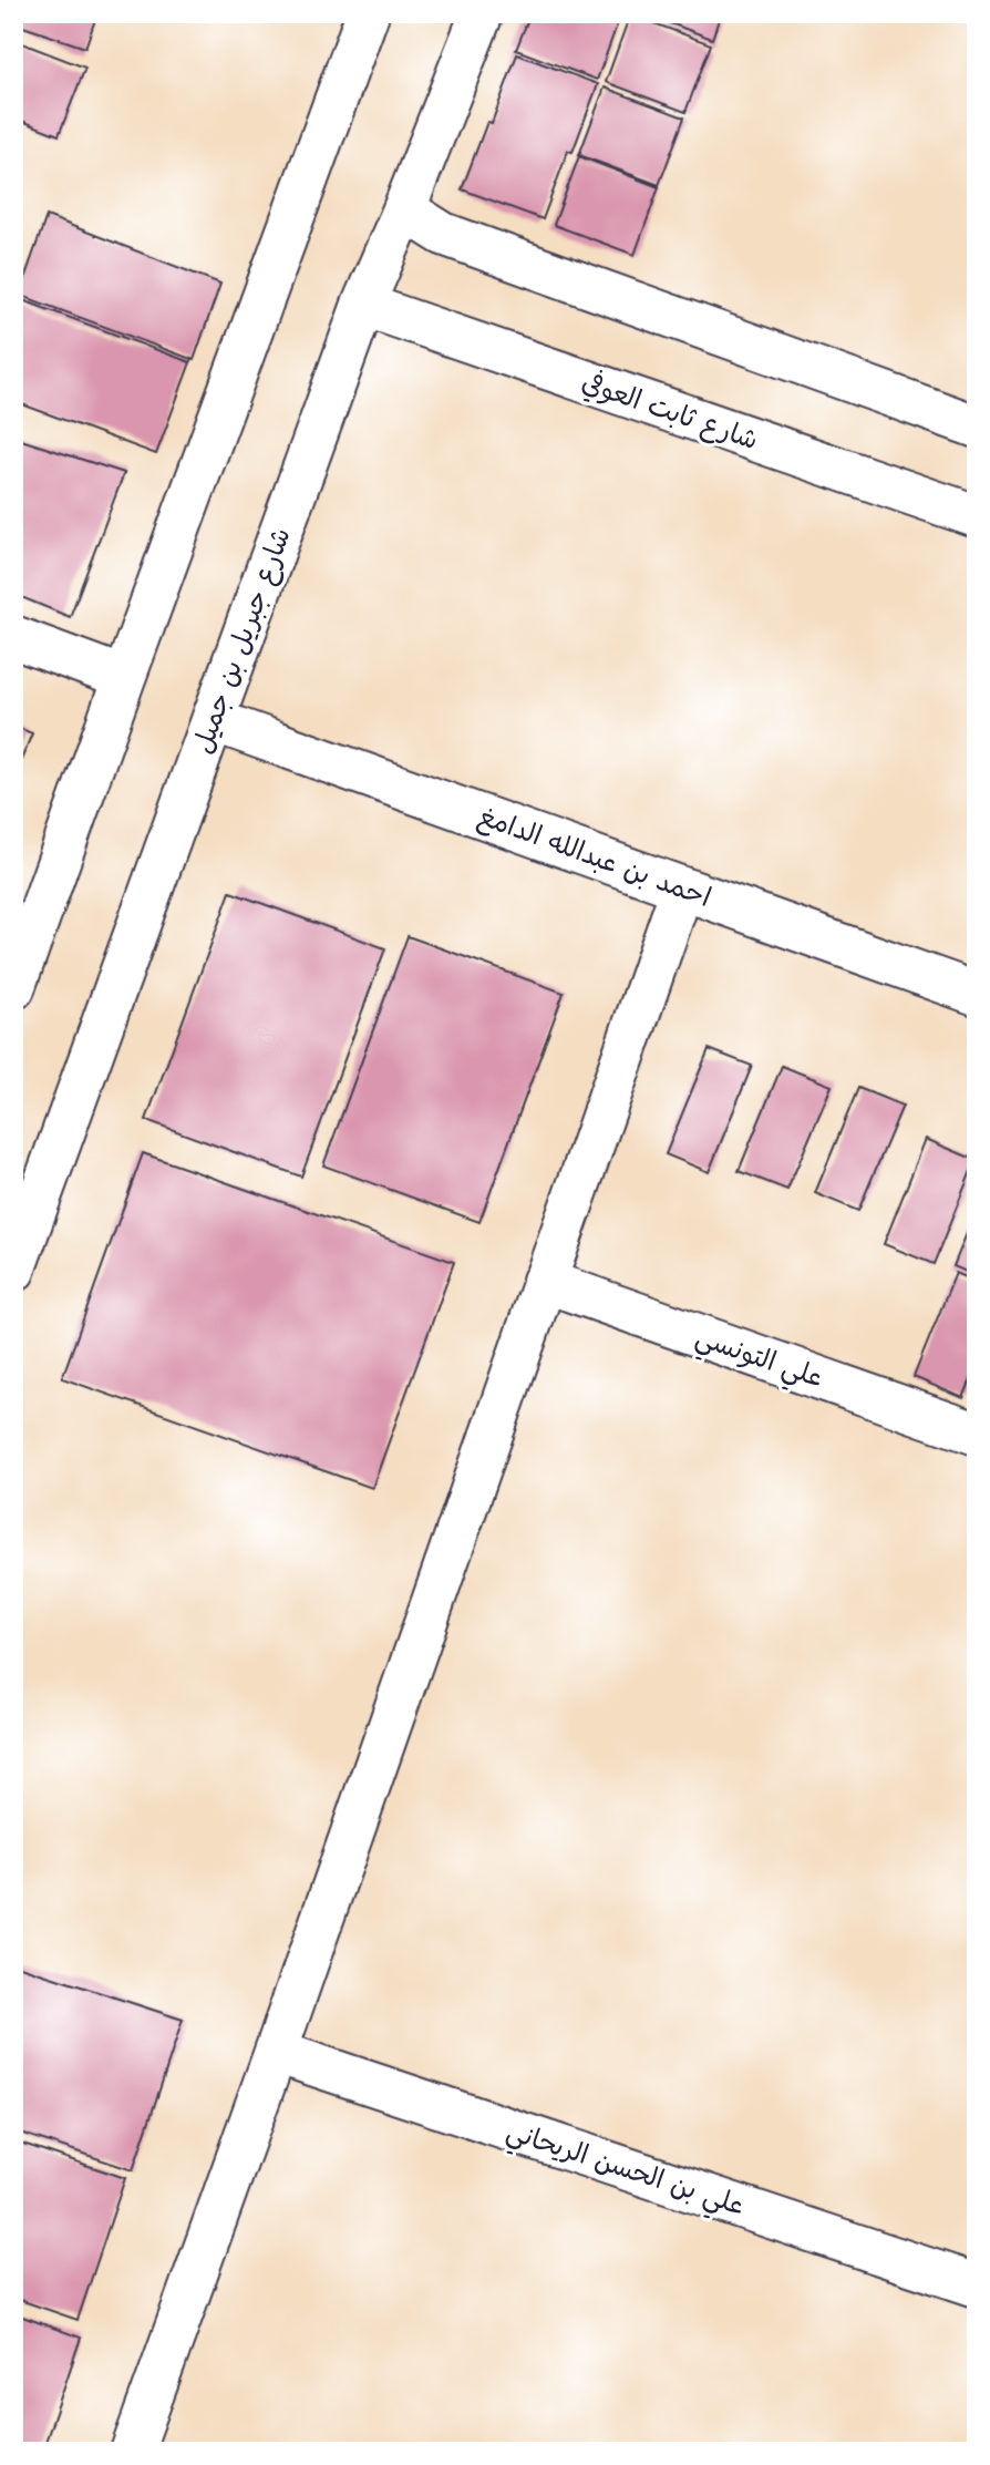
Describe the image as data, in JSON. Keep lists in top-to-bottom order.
{
  "streets": {
    "street": [
      "شارع ثابت العوفي",
      "شارع جبريل بن جميل",
      "احمد بن عبدالله الدامغ",
      "علي التونسي",
      "علي بن الحسن الريحاني"
    ]
  },
  "crossings": [
    ["شارع ثابت العوفي", "شارع جبريل بن جميل"],
    ["شارع جبريل بن جميل", "احمد بن عبدالله الدامغ"]
  ]
}
